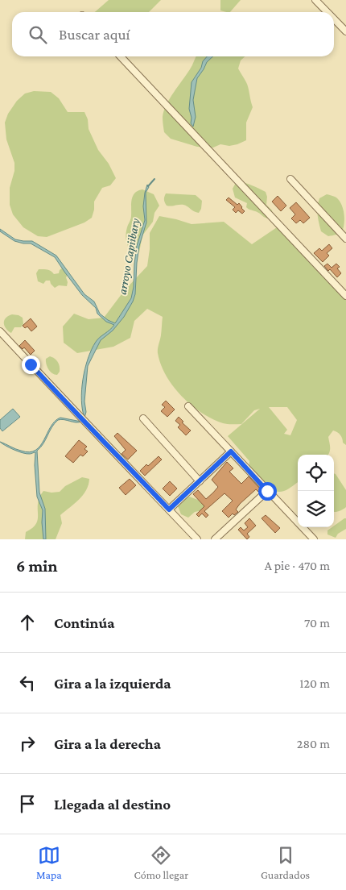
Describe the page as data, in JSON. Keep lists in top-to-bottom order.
{
  "water": ["arroyo Capiibary"],
  "page": {
    "search": "Buscar aquí",
    "heading": ["6 min", "A pie · 470 m"],
    "list": [
      ["Continúa", "70 m"],
      ["Gira a la izquierda", "120 m"],
      ["Gira a la derecha", "280 m"],
      "Llegada al destino"
    ],
    "nav": ["Mapa", "Cómo llegar", "Guardados"]
  }
}
